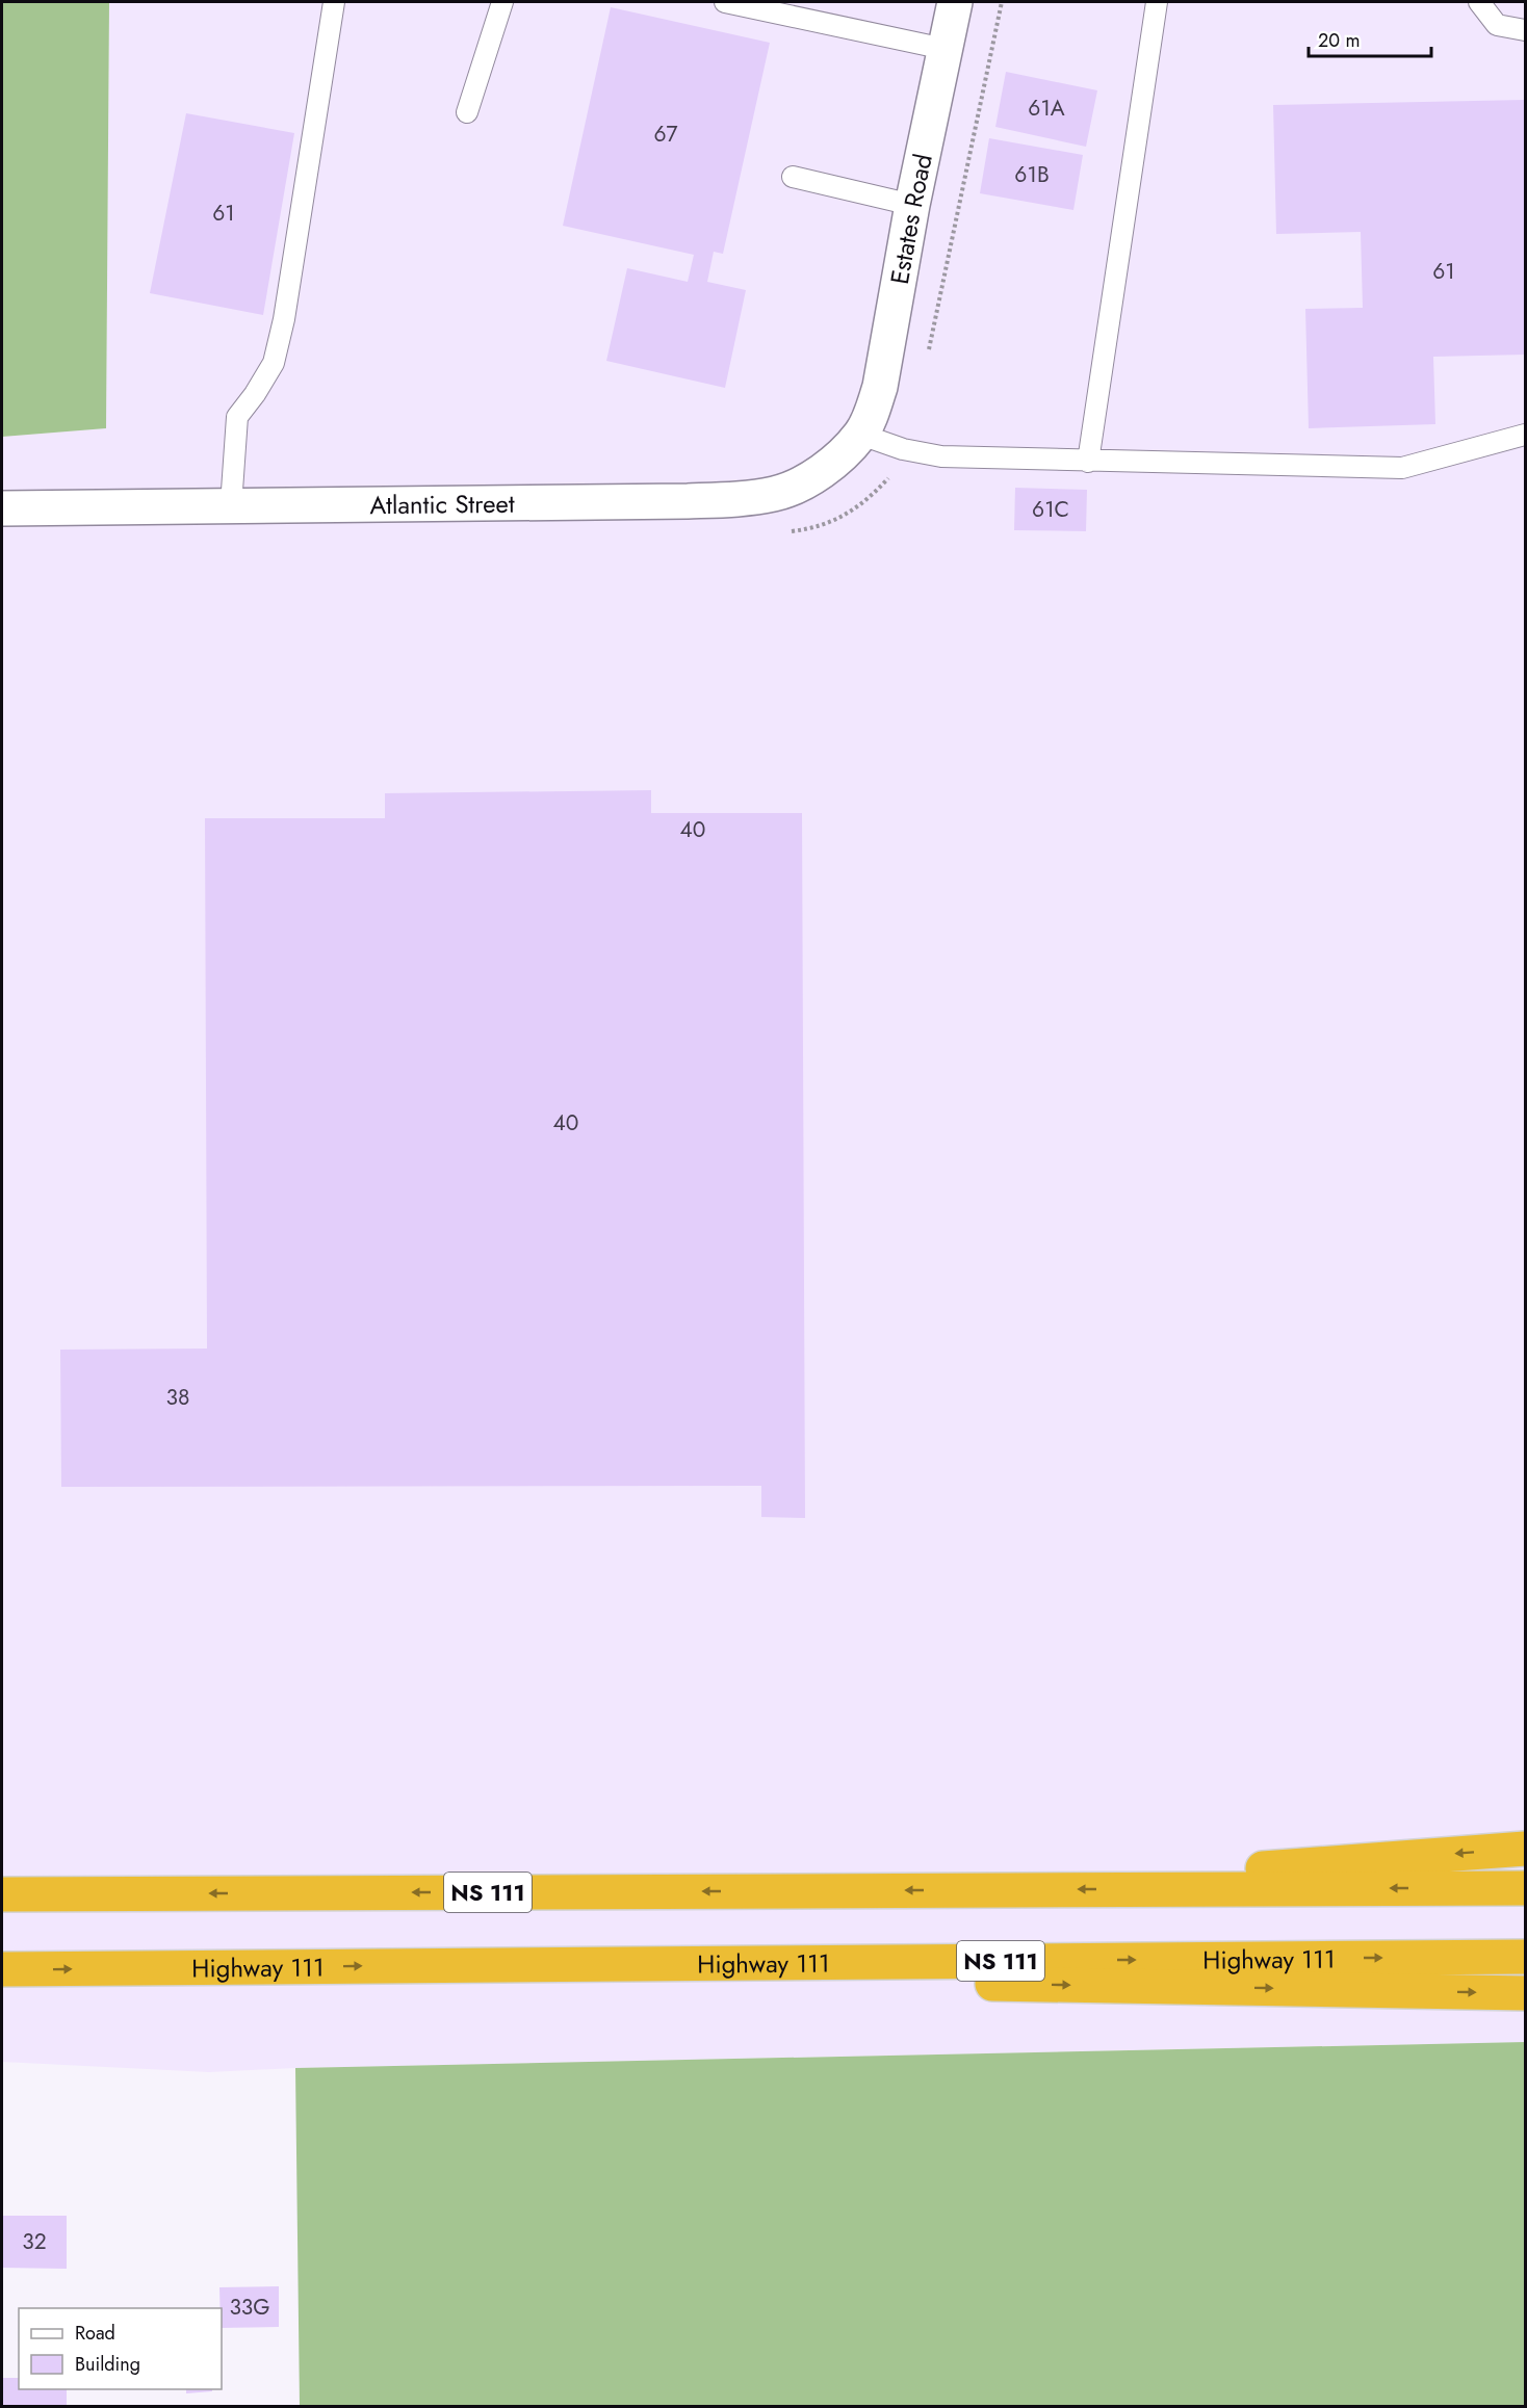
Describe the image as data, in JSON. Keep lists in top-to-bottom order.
{
  "streets": {
    "highway": ["NS 111", "Highway 111"],
    "street": ["Estates Road", "Atlantic Street"]
  },
  "crossings": [
    ["Estates Road", "Atlantic Street"]
  ],
  "house_numbers": [
    "61A",
    "67",
    "61B",
    "61",
    "61",
    "61C",
    "40",
    "40",
    "38",
    "32",
    "33G"
  ],
  "legend": ["Road", "Building"],
  "scale_bar": "20 m"
}
